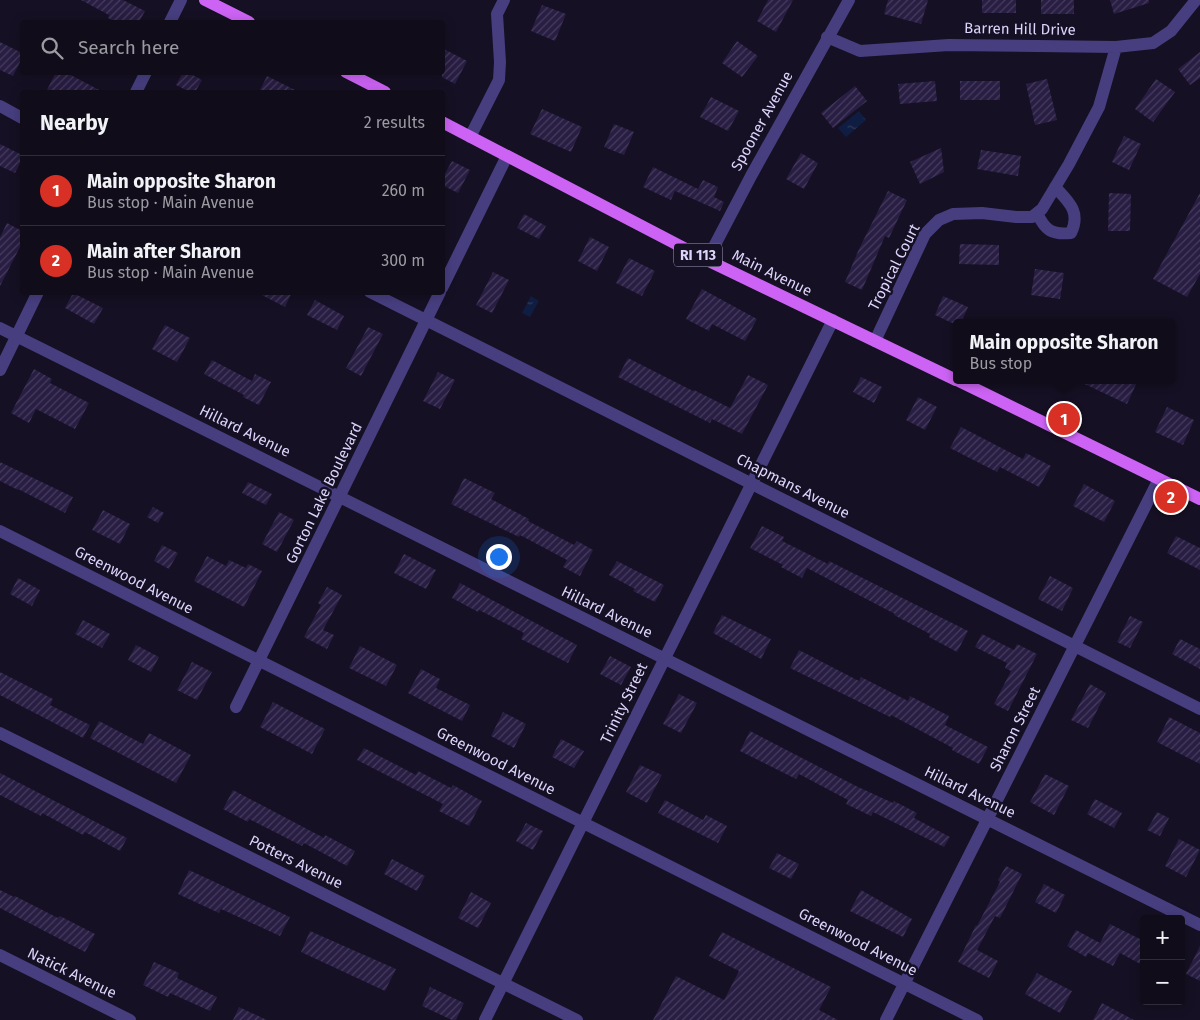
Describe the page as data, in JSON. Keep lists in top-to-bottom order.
{
  "streets": {
    "main road": ["RI 113", "Main Avenue"],
    "street": [
      "Barren Hill Drive",
      "Spooner Avenue",
      "Tropical Court",
      "Hillard Avenue",
      "Chapmans Avenue",
      "Gorton Lake Boulevard",
      "Greenwood Avenue",
      "Trinity Street",
      "Sharon Street",
      "Potters Avenue",
      "Natick Avenue"
    ]
  },
  "crossings": [
    ["Barren Hill Drive", "Spooner Avenue"],
    ["Spooner Avenue", "Main Avenue"],
    ["Tropical Court", "Main Avenue"],
    ["Main Avenue", "Trinity Street"],
    ["Main Avenue", "Sharon Street"],
    ["Hillard Avenue", "Gorton Lake Boulevard"],
    ["Hillard Avenue", "Trinity Street"],
    ["Hillard Avenue", "Sharon Street"],
    ["Chapmans Avenue", "Gorton Lake Boulevard"],
    ["Chapmans Avenue", "Trinity Street"],
    ["Chapmans Avenue", "Sharon Street"],
    ["Gorton Lake Boulevard", "Greenwood Avenue"],
    ["Greenwood Avenue", "Trinity Street"],
    ["Greenwood Avenue", "Sharon Street"],
    ["Trinity Street", "Potters Avenue"]
  ],
  "page": {
    "search": "Search here",
    "heading": ["Nearby", "2 results"],
    "list": [
      {
        "mark": "1",
        "name": "Main opposite Sharon",
        "note": "Bus stop · Main Avenue",
        "value": "260 m"
      },
      {
        "mark": "2",
        "name": "Main after Sharon",
        "note": "Bus stop · Main Avenue",
        "value": "300 m"
      }
    ],
    "popup": ["Main opposite Sharon", "Bus stop"],
    "pins": ["1", "2"],
    "map_buttons": ["+", "−"]
  }
}
